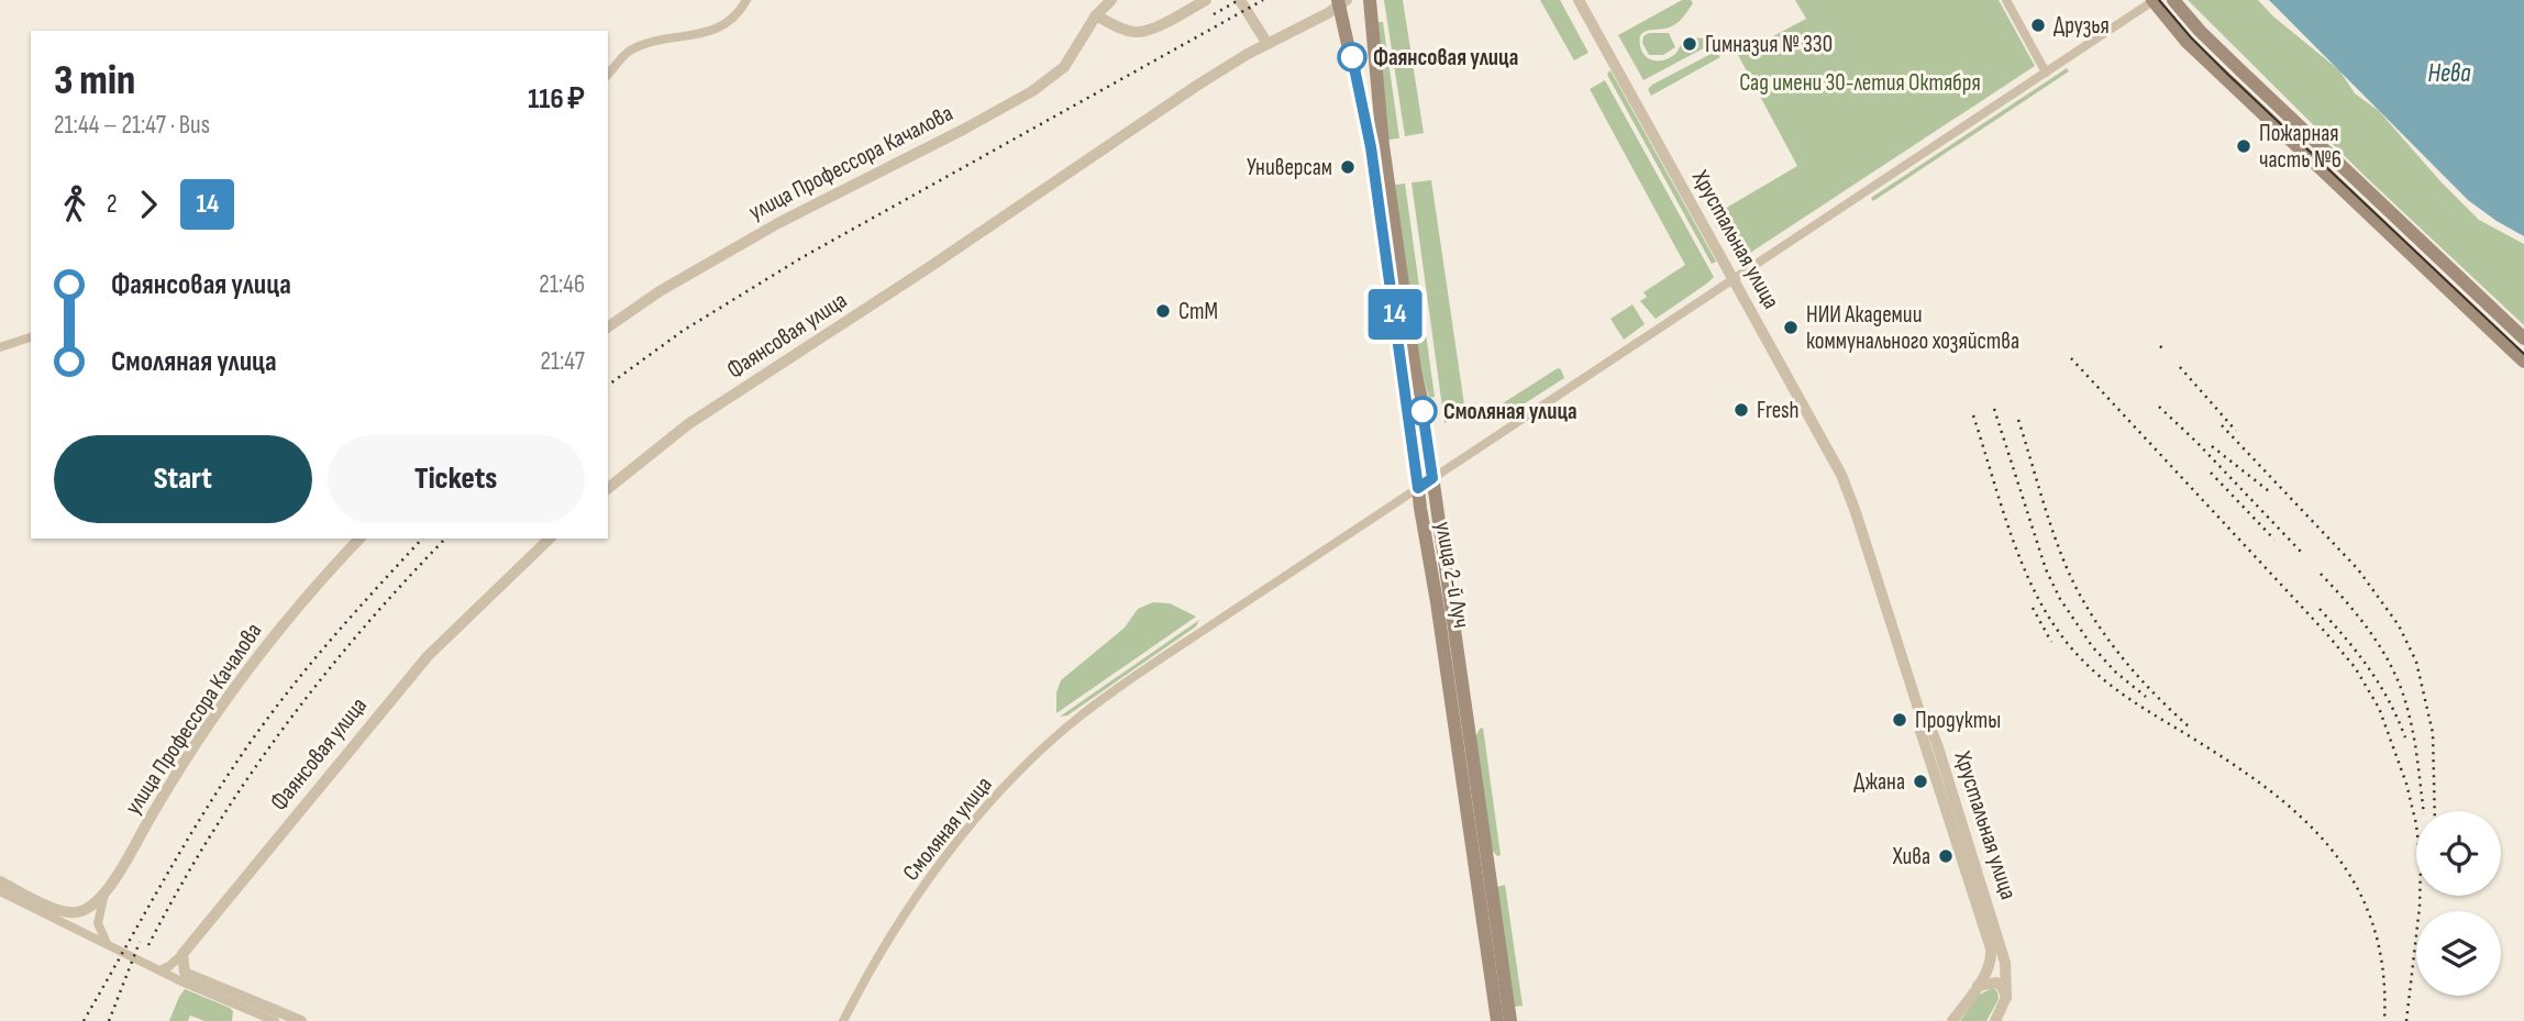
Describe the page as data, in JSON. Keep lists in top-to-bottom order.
{
  "streets": {
    "main road": ["улица 2-й Луч"],
    "street": [
      "улица Профессора Качалова",
      "Хрустальная улица",
      "Фаянсовая улица",
      "Смоляная улица"
    ]
  },
  "crossings": [
    ["Хрустальная улица", "Смоляная улица"],
    ["Фаянсовая улица", "улица 2-й Луч"],
    ["улица 2-й Луч", "Смоляная улица"]
  ],
  "water": ["Нева"],
  "parks": ["Сад имени 30-летия Октября"],
  "places": [
    "Друзья",
    "Гимназия № 330",
    "Фаянсовая улица",
    "Пожарная часть №6",
    "Универсам",
    "СтМ",
    "НИИ Академии коммунального хозяйства",
    "Fresh",
    "Смоляная улица",
    "Продукты",
    "Джана",
    "Хива"
  ],
  "lines": ["bus line 14"],
  "page": {
    "on_map": "14",
    "heading": ["3 min", "21:44 – 21:47 · Bus", "116 ₽"],
    "legs": ["2", "14"],
    "list": [
      {
        "name": "Фаянсовая улица",
        "value": "21:46"
      },
      {
        "name": "Смоляная улица",
        "value": "21:47"
      }
    ],
    "buttons": ["Start", "Tickets"]
  }
}
